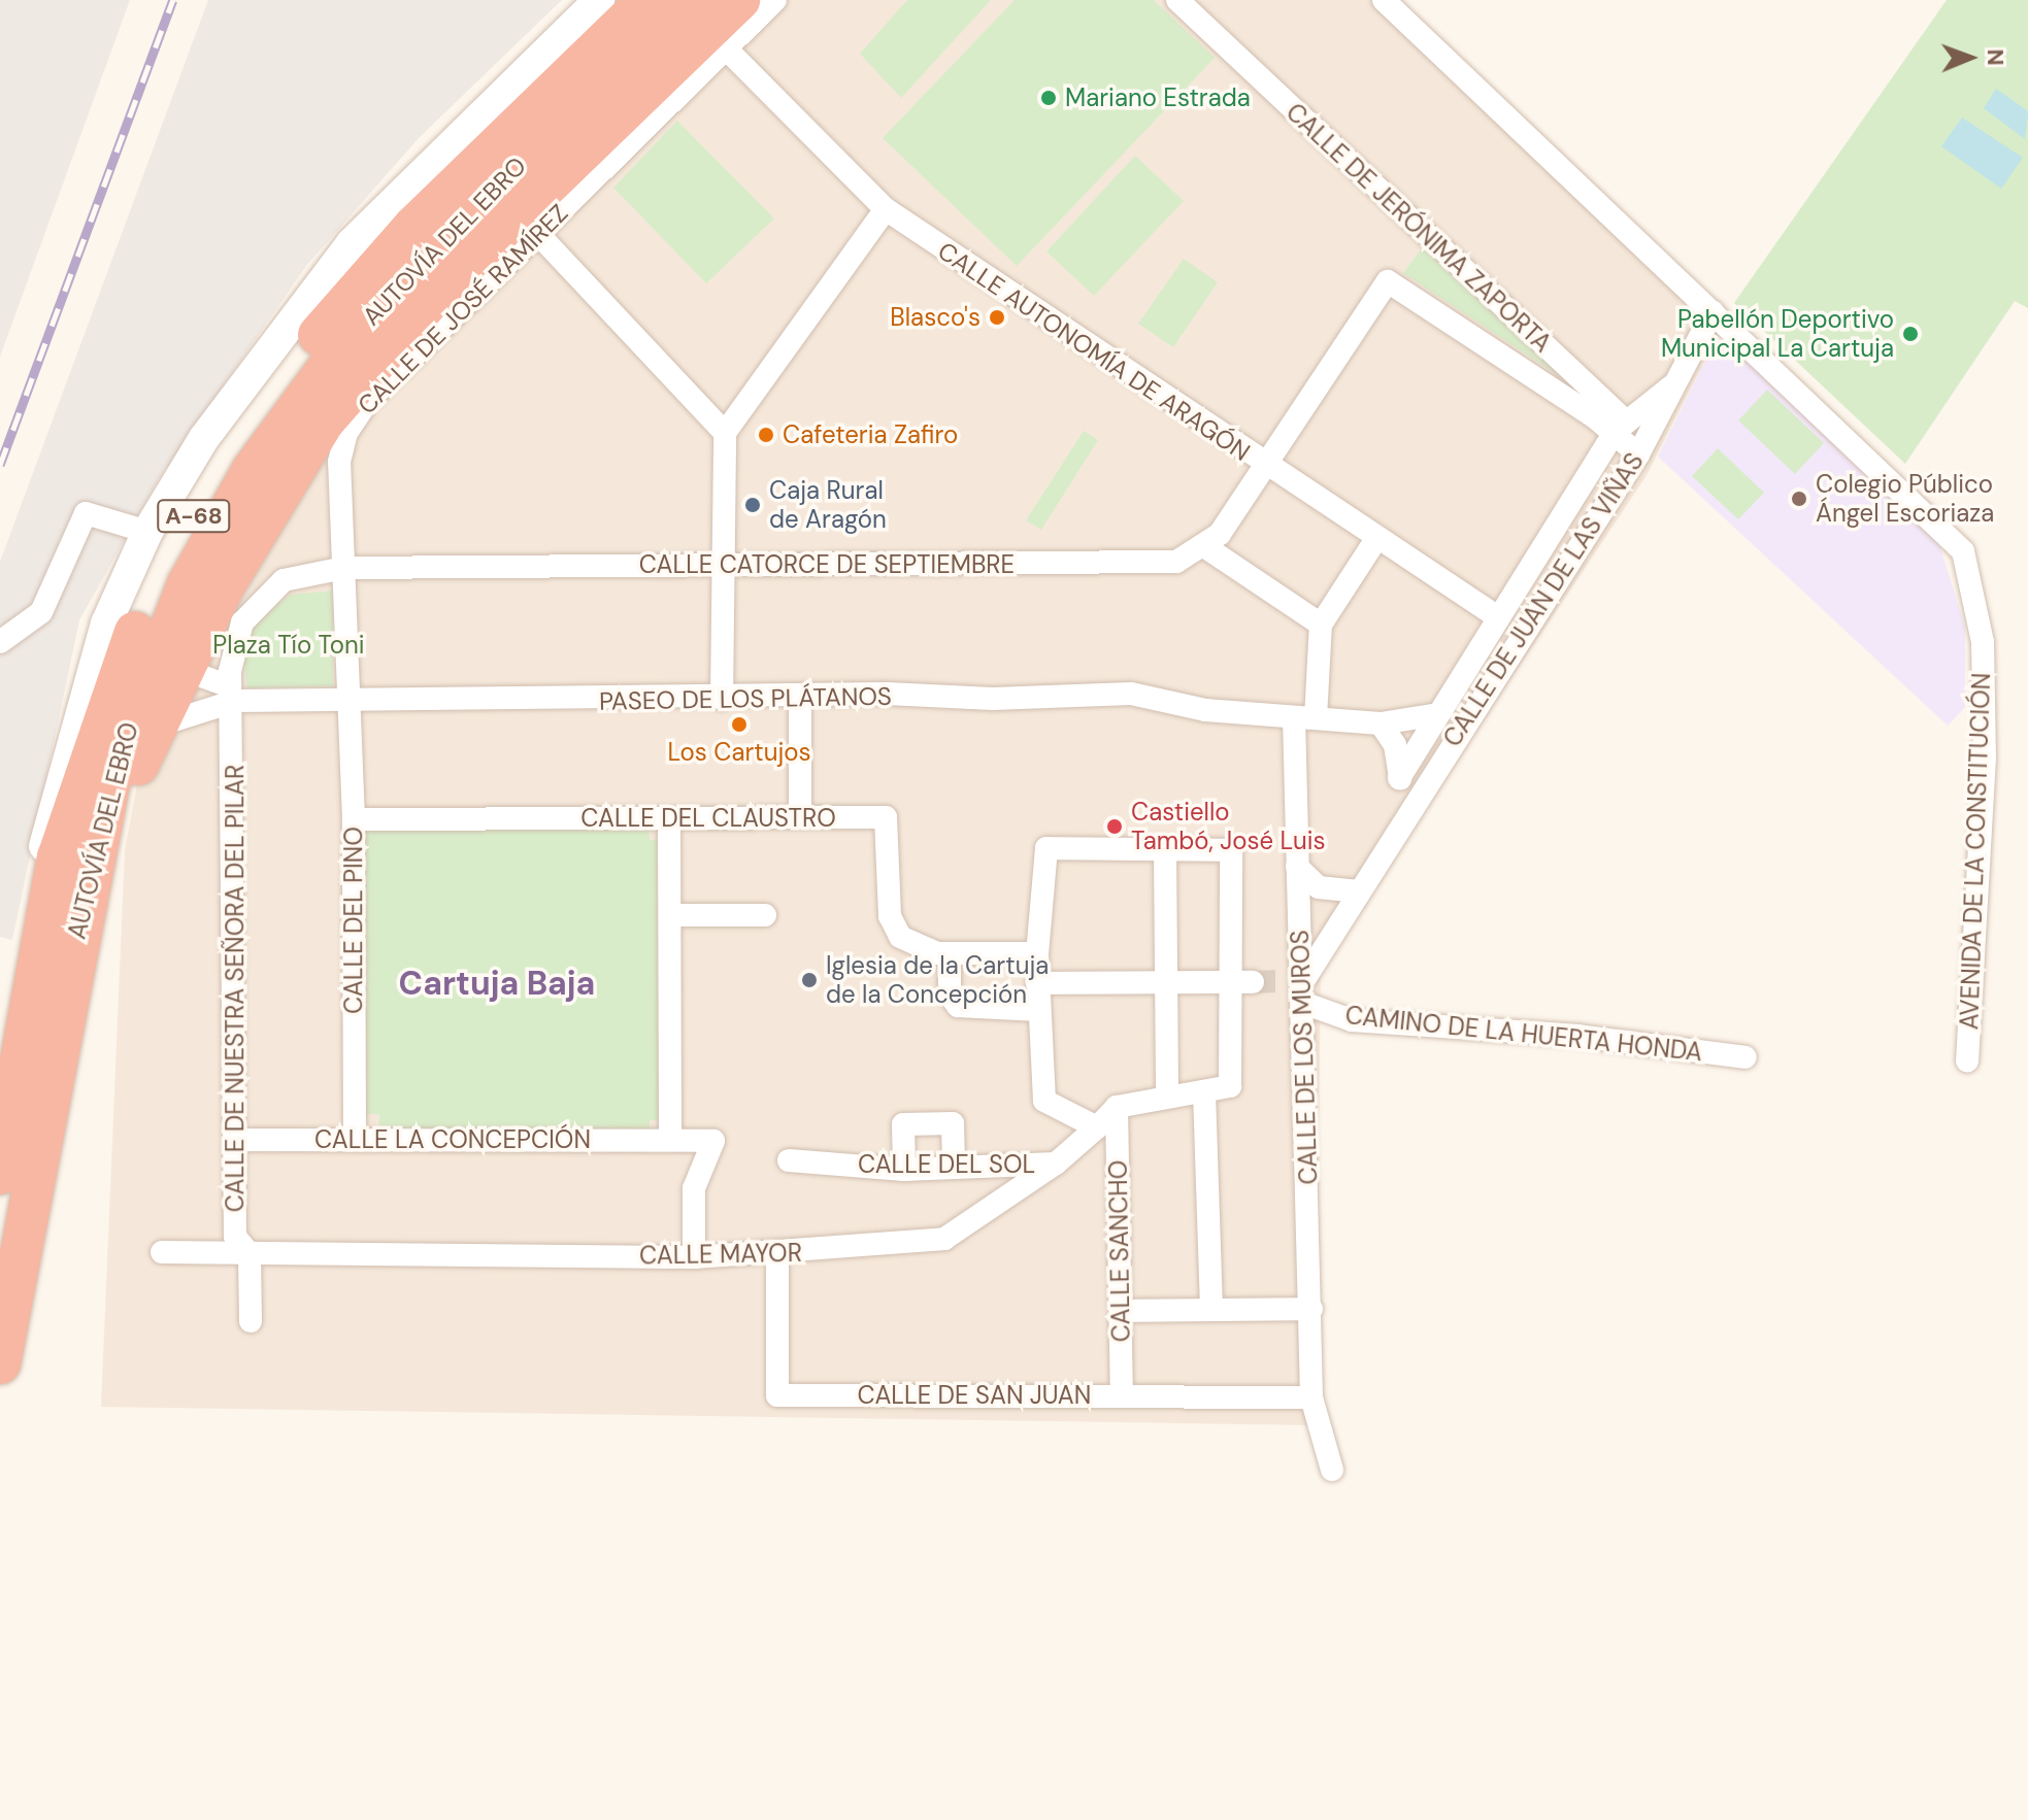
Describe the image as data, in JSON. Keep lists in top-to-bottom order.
{
  "streets": {
    "highway": ["AUTOVÍA DEL EBRO", "A-68"],
    "street": [
      "CALLE DE JERÓNIMA ZAPORTA",
      "CALLE DE JOSÉ RAMÍREZ",
      "CALLE AUTONOMÍA DE ARAGÓN",
      "CALLE CATORCE DE SEPTIEMBRE",
      "CALLE DE JUAN DE LAS VIÑAS",
      "PASEO DE LOS PLÁTANOS",
      "CALLE DEL CLAUSTRO",
      "AVENIDA DE LA CONSTITUCIÓN",
      "CALLE DEL PINO",
      "CALLE DE NUESTRA SEÑORA DEL PILAR",
      "CAMINO DE LA HUERTA HONDA",
      "CALLE DE LOS MUROS",
      "CALLE LA CONCEPCIÓN",
      "CALLE DEL SOL",
      "CALLE SANCHO",
      "CALLE MAYOR",
      "CALLE DE SAN JUAN"
    ]
  },
  "crossings": [
    ["CALLE DE JERÓNIMA ZAPORTA", "CALLE AUTONOMÍA DE ARAGÓN"],
    ["CALLE DE JERÓNIMA ZAPORTA", "CALLE DE JUAN DE LAS VIÑAS"],
    ["CALLE DE JOSÉ RAMÍREZ", "CALLE AUTONOMÍA DE ARAGÓN"],
    ["CALLE DE JOSÉ RAMÍREZ", "CALLE CATORCE DE SEPTIEMBRE"],
    ["CALLE DE JOSÉ RAMÍREZ", "PASEO DE LOS PLÁTANOS"],
    ["CALLE DE JOSÉ RAMÍREZ", "CALLE DEL PINO"],
    ["CALLE AUTONOMÍA DE ARAGÓN", "CALLE DE JUAN DE LAS VIÑAS"],
    ["CALLE DE JUAN DE LAS VIÑAS", "PASEO DE LOS PLÁTANOS"],
    ["CALLE DE JUAN DE LAS VIÑAS", "AVENIDA DE LA CONSTITUCIÓN"],
    ["CALLE DE JUAN DE LAS VIÑAS", "CAMINO DE LA HUERTA HONDA"],
    ["CALLE DE JUAN DE LAS VIÑAS", "CALLE DE LOS MUROS"],
    ["PASEO DE LOS PLÁTANOS", "CALLE DEL PINO"],
    ["PASEO DE LOS PLÁTANOS", "CALLE DE NUESTRA SEÑORA DEL PILAR"],
    ["PASEO DE LOS PLÁTANOS", "CALLE DE LOS MUROS"],
    ["CALLE DEL CLAUSTRO", "CALLE DEL PINO"],
    ["CALLE DEL PINO", "CALLE LA CONCEPCIÓN"],
    ["CALLE DE NUESTRA SEÑORA DEL PILAR", "CALLE LA CONCEPCIÓN"],
    ["CALLE DE NUESTRA SEÑORA DEL PILAR", "CALLE MAYOR"],
    ["CAMINO DE LA HUERTA HONDA", "CALLE DE LOS MUROS"],
    ["CALLE DE LOS MUROS", "CALLE DE SAN JUAN"],
    ["CALLE LA CONCEPCIÓN", "CALLE MAYOR"],
    ["CALLE DEL SOL", "CALLE MAYOR"],
    ["CALLE SANCHO", "CALLE MAYOR"],
    ["CALLE SANCHO", "CALLE DE SAN JUAN"],
    ["CALLE MAYOR", "CALLE DE SAN JUAN"]
  ],
  "districts": ["Cartuja Baja"],
  "parks": ["Plaza Tío Toni"],
  "places": [
    "Mariano Estrada",
    "Blasco's",
    "Pabellón Deportivo Municipal La Cartuja",
    "Cafeteria Zafiro",
    "Colegio Público Ángel Escoriaza",
    "Caja Rural de Aragón",
    "Los Cartujos",
    "Castiello Tambó, José Luis",
    "Iglesia de la Cartuja de la Concepción"
  ],
  "north": "right"
}
